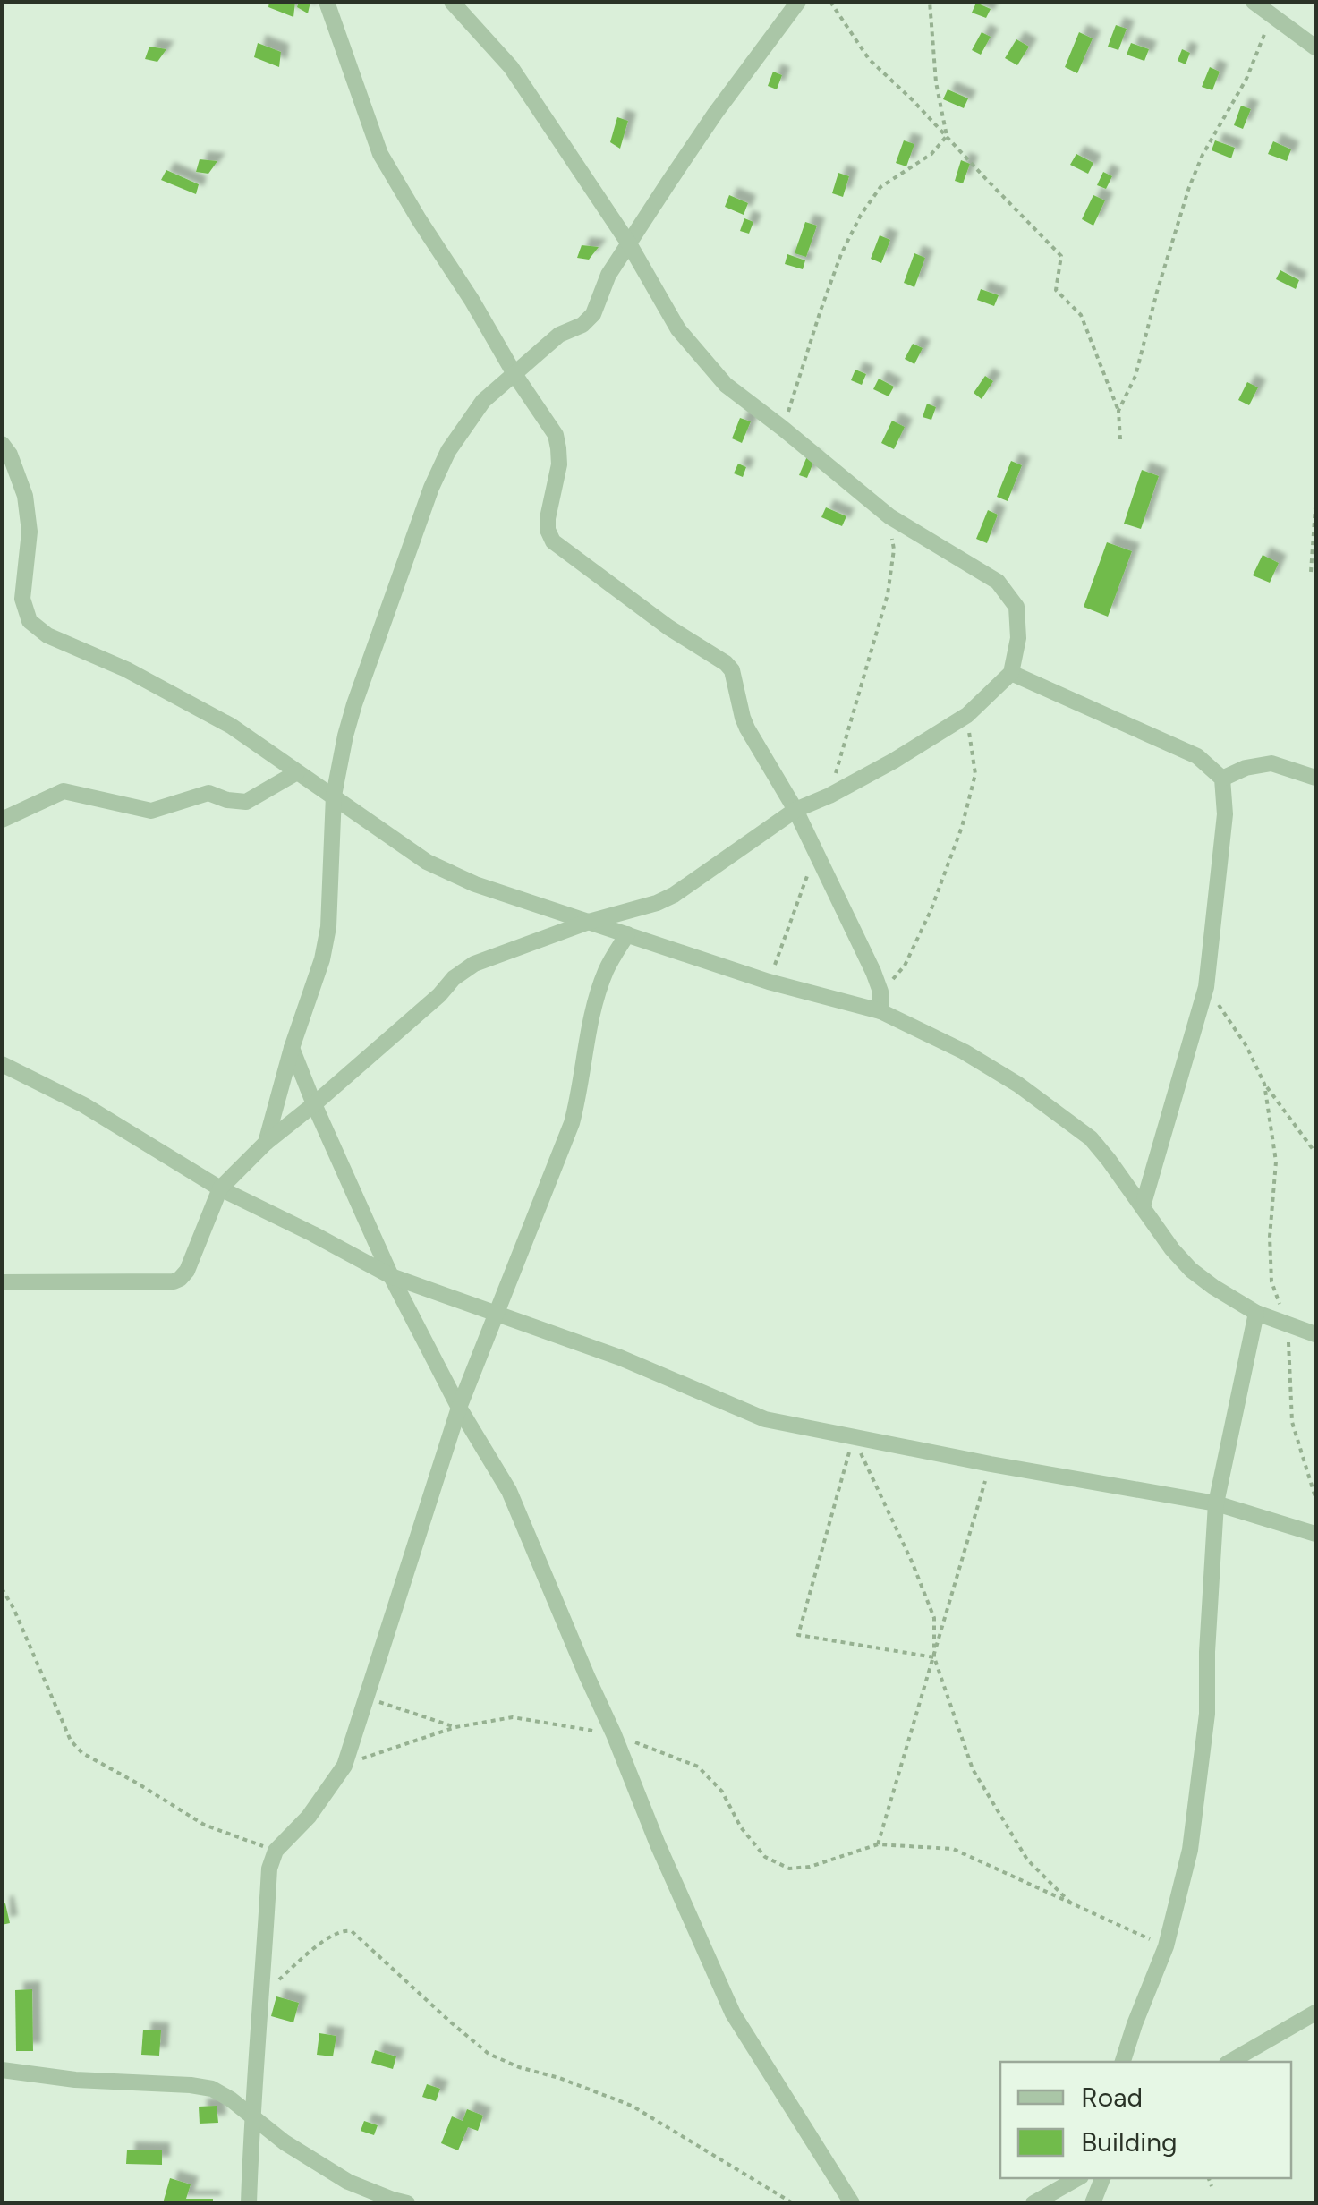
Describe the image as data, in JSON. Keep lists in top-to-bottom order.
{
  "legend": ["Road", "Building"]
}
